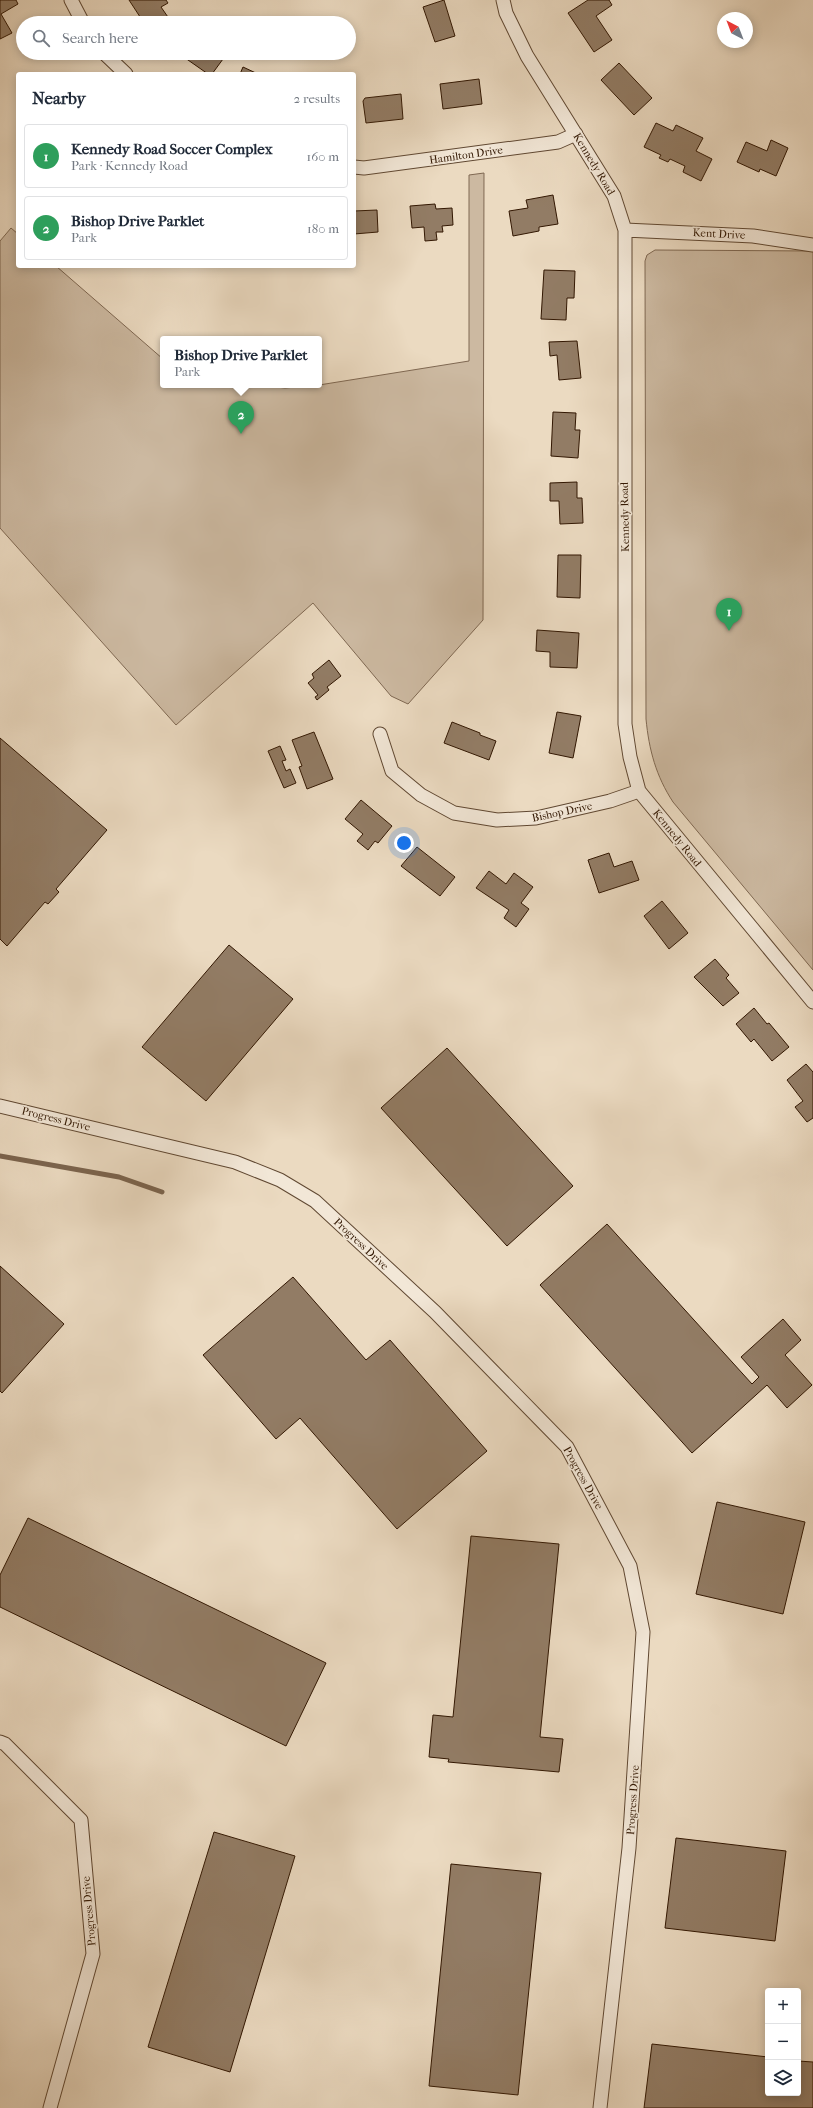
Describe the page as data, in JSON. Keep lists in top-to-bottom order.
{
  "streets": {
    "street": [
      "Hamilton Drive",
      "Kennedy Road",
      "Kent Drive",
      "Bishop Drive",
      "Progress Drive"
    ]
  },
  "crossings": [
    ["Hamilton Drive", "Kennedy Road"],
    ["Kennedy Road", "Kent Drive"],
    ["Kennedy Road", "Bishop Drive"]
  ],
  "north": "top left",
  "page": {
    "search": "Search here",
    "heading": ["Nearby", "2 results"],
    "list": [
      {
        "mark": "1",
        "name": "Kennedy Road Soccer Complex",
        "note": "Park · Kennedy Road",
        "value": "160 m"
      },
      {
        "mark": "2",
        "name": "Bishop Drive Parklet",
        "note": "Park",
        "value": "180 m"
      }
    ],
    "popup": ["Bishop Drive Parklet", "Park"],
    "pins": ["2", "1"],
    "map_buttons": ["+", "−"]
  }
}
